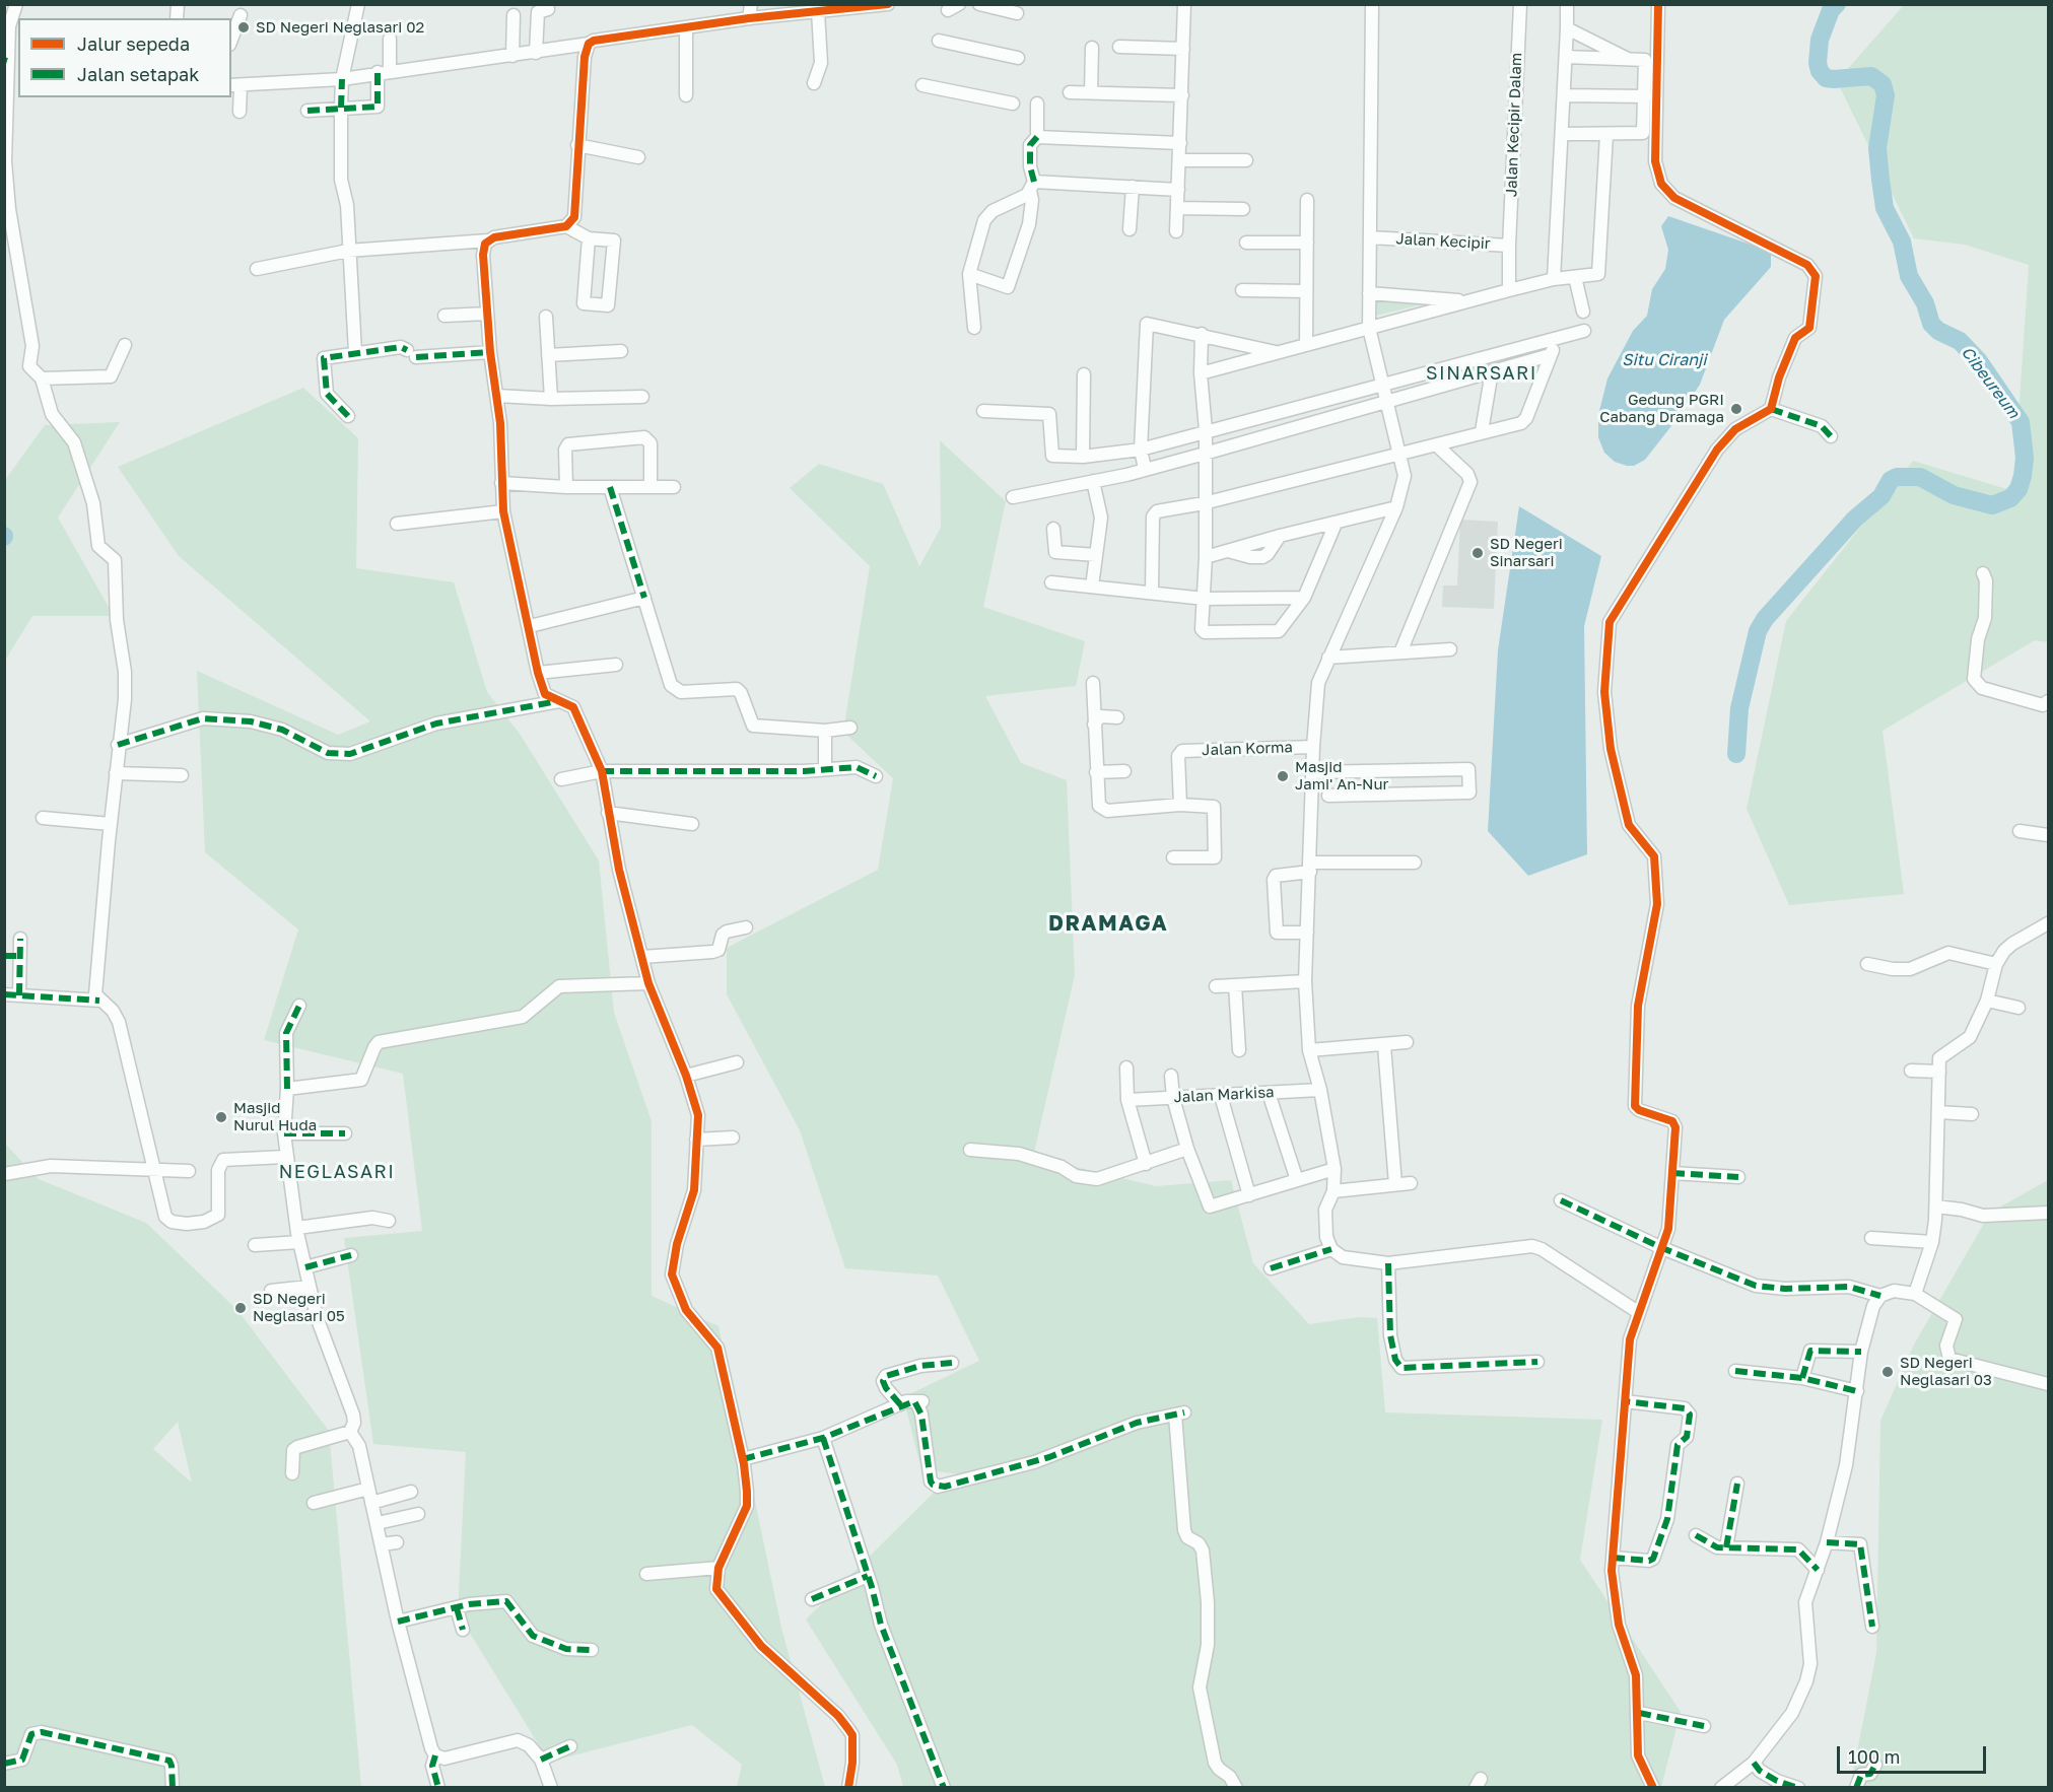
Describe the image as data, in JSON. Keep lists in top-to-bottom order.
{
  "streets": {
    "street": [
      "Jalan Kecipir Dalam",
      "Jalan Kecipir",
      "Jalan Korma",
      "Jalan Markisa"
    ]
  },
  "crossings": [
    ["Jalan Kecipir Dalam", "Jalan Kecipir"]
  ],
  "districts": ["SINARSARI", "DRAMAGA", "NEGLASARI"],
  "water": ["Situ Ciranji", "Cibeureum"],
  "places": [
    "SD Negeri Neglasari 02",
    "Gedung PGRI Cabang Dramaga",
    "SD Negeri Sinarsari",
    "Masjid Jami' An-Nur",
    "Masjid Nurul Huda",
    "SD Negeri Neglasari 05",
    "SD Negeri Neglasari 03"
  ],
  "legend": ["Jalur sepeda", "Jalan setapak"],
  "scale_bar": "100 m"
}
